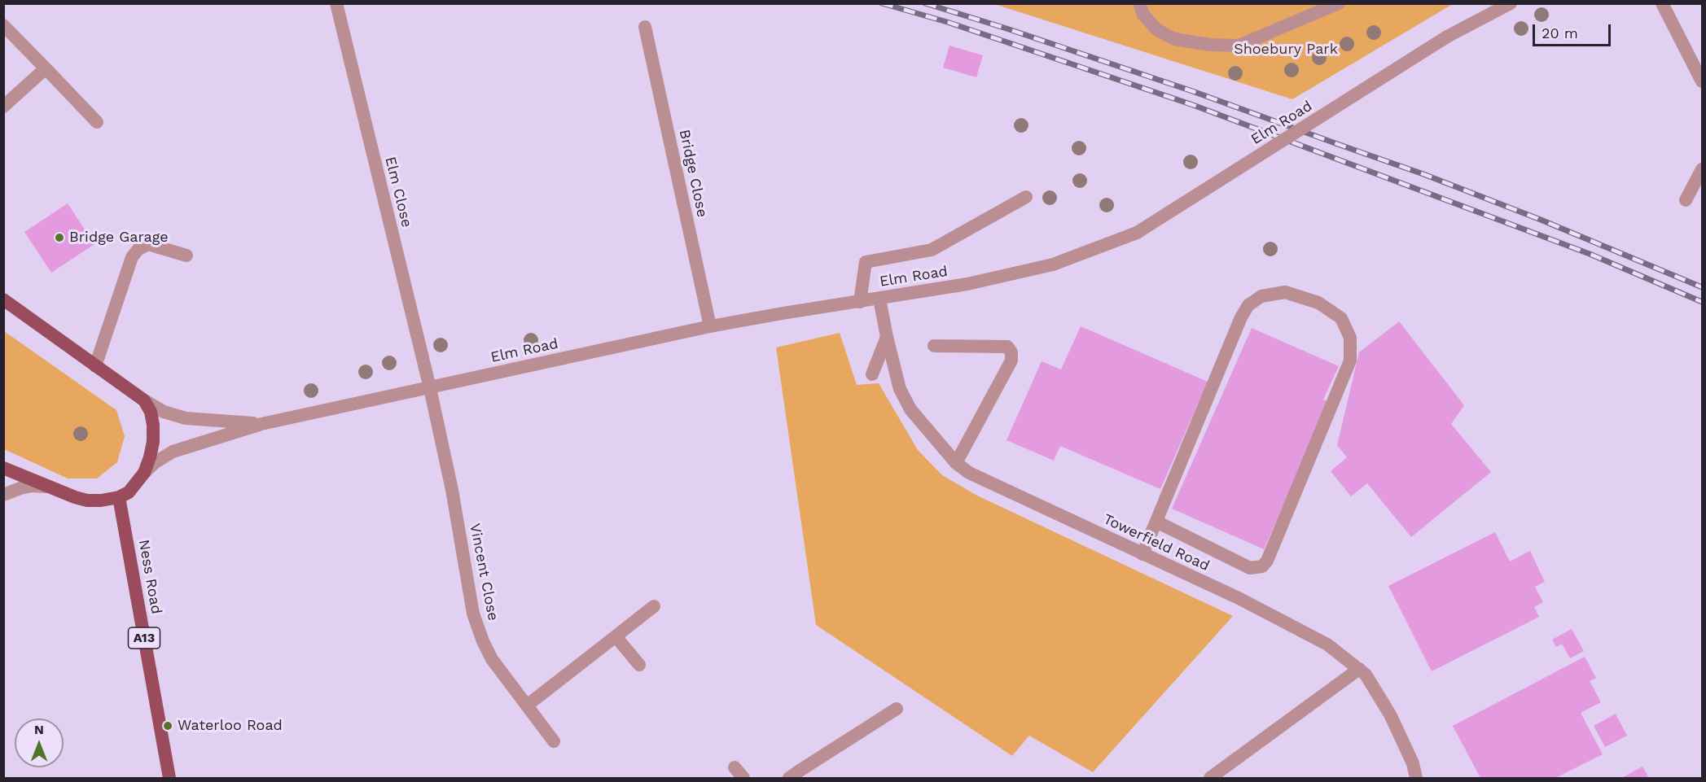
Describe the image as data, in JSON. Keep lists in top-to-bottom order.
{
  "streets": {
    "main road": ["Ness Road", "A13"],
    "street": [
      "Elm Road",
      "Bridge Close",
      "Elm Close",
      "Towerfield Road",
      "Vincent Close"
    ]
  },
  "crossings": [
    ["Elm Road", "Bridge Close"],
    ["Elm Road", "Elm Close"],
    ["Elm Road", "Towerfield Road"],
    ["Elm Road", "Vincent Close"],
    ["Elm Close", "Vincent Close"]
  ],
  "parks": ["Shoebury Park"],
  "places": ["Bridge Garage", "Waterloo Road"],
  "scale_bar": "20 m",
  "north": "top"
}
